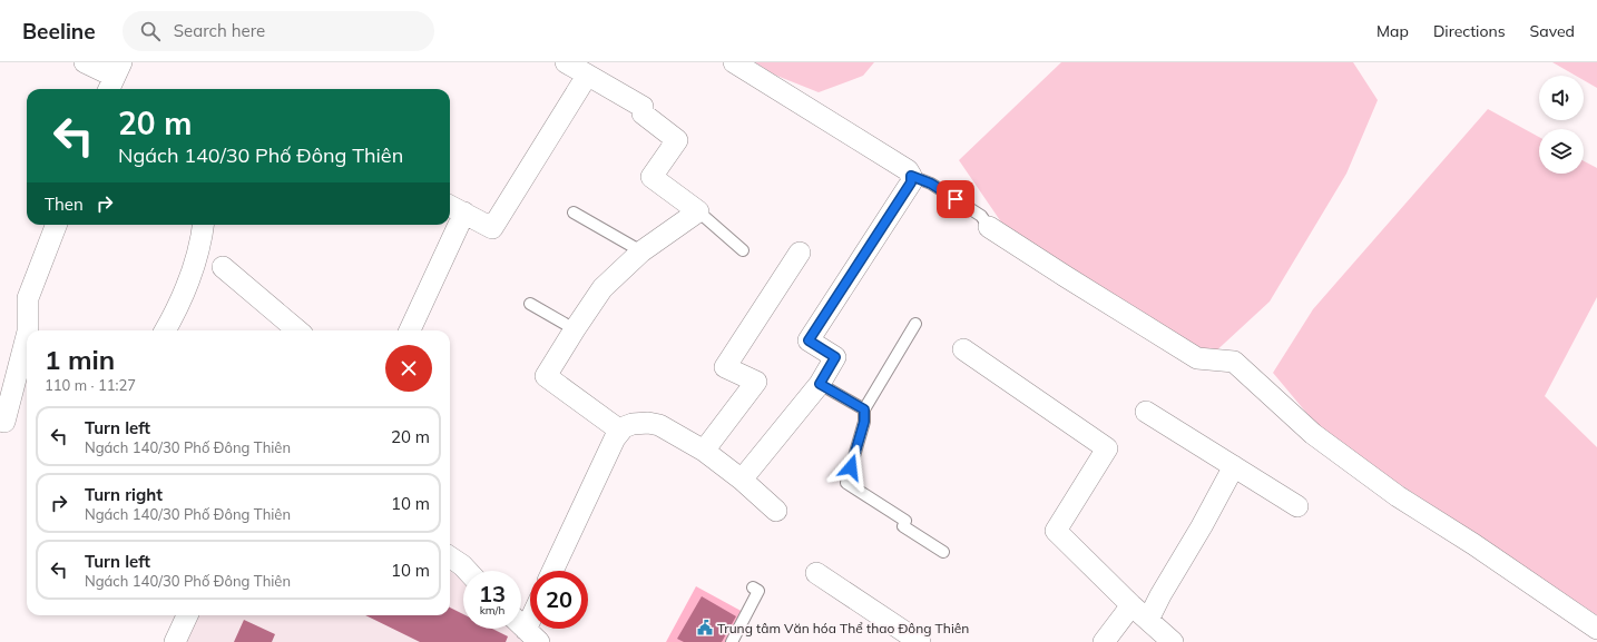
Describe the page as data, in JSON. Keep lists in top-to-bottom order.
{
  "places": {
    "public building": ["Trung tâm Văn hóa Thể thao Đông Thiên"]
  },
  "page": {
    "header": "Beeline",
    "search": "Search here",
    "nav": ["Map", "Directions", "Saved"],
    "turn": ["20 m", "Ngách 140/30 Phố Đông Thiên"],
    "then": "Then",
    "heading": ["1 min", "110 m · 11:27"],
    "list": [
      {
        "name": "Turn left",
        "note": "Ngách 140/30 Phố Đông Thiên",
        "value": "20 m"
      },
      {
        "name": "Turn right",
        "note": "Ngách 140/30 Phố Đông Thiên",
        "value": "10 m"
      },
      {
        "name": "Turn left",
        "note": "Ngách 140/30 Phố Đông Thiên",
        "value": "10 m"
      }
    ],
    "speed": "13 km/h",
    "limit": "20"
  }
}
